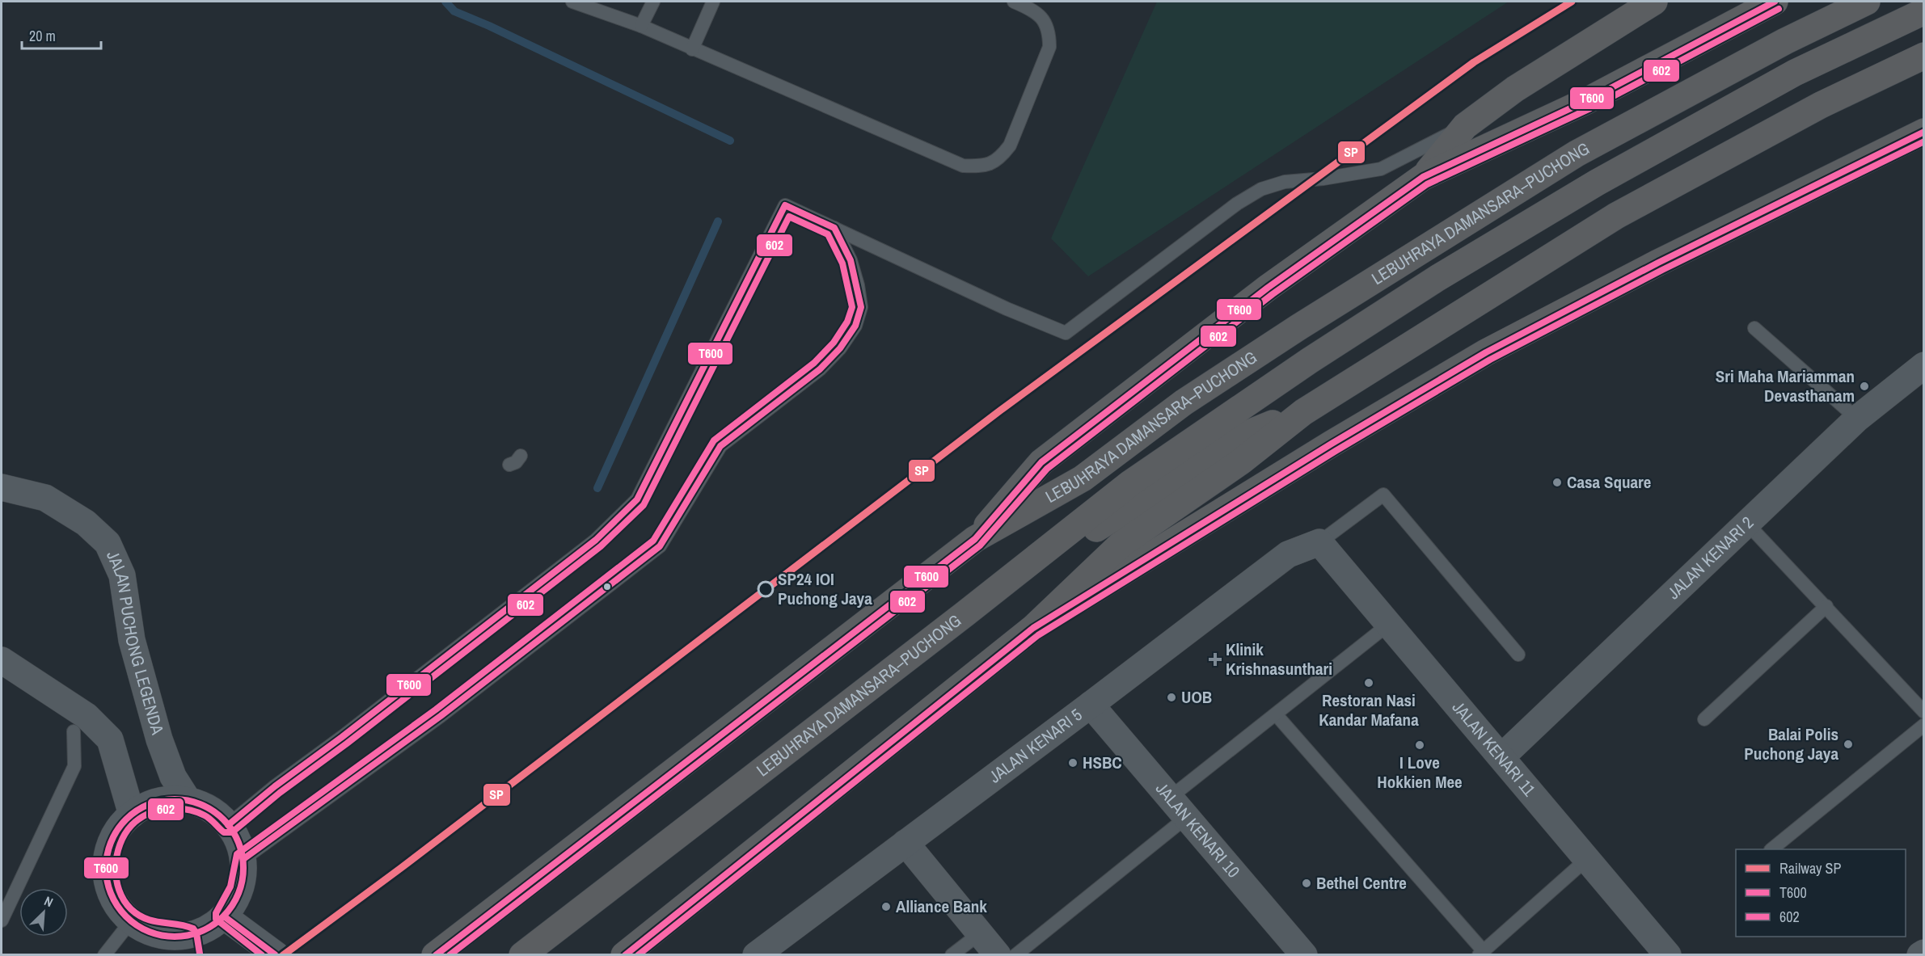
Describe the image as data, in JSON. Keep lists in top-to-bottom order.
{
  "streets": {
    "highway": ["LEBUHRAYA DAMANSARA–PUCHONG"],
    "street": [
      "JALAN KENARI 2",
      "JALAN PUCHONG LEGENDA",
      "JALAN KENARI 5",
      "JALAN KENARI 11",
      "JALAN KENARI 10"
    ]
  },
  "crossings": [
    ["JALAN KENARI 2", "JALAN KENARI 11"],
    ["JALAN KENARI 5", "JALAN KENARI 11"],
    ["JALAN KENARI 5", "JALAN KENARI 10"]
  ],
  "places": {
    "other": [
      "Sri Maha Mariamman Devasthanam",
      "Casa Square",
      "SP24 IOI Puchong Jaya",
      "Restoran Nasi Kandar Mafana",
      "UOB",
      "Balai Polis Puchong Jaya",
      "I Love Hokkien Mee",
      "HSBC",
      "Bethel Centre",
      "Alliance Bank"
    ],
    "health": ["Klinik Krishnasunthari"]
  },
  "lines": ["rail line SP", "transit line T600", "transit line 602"],
  "legend": ["Railway SP", "T600", "602"],
  "scale_bar": "20 m",
  "north": "top right"
}
